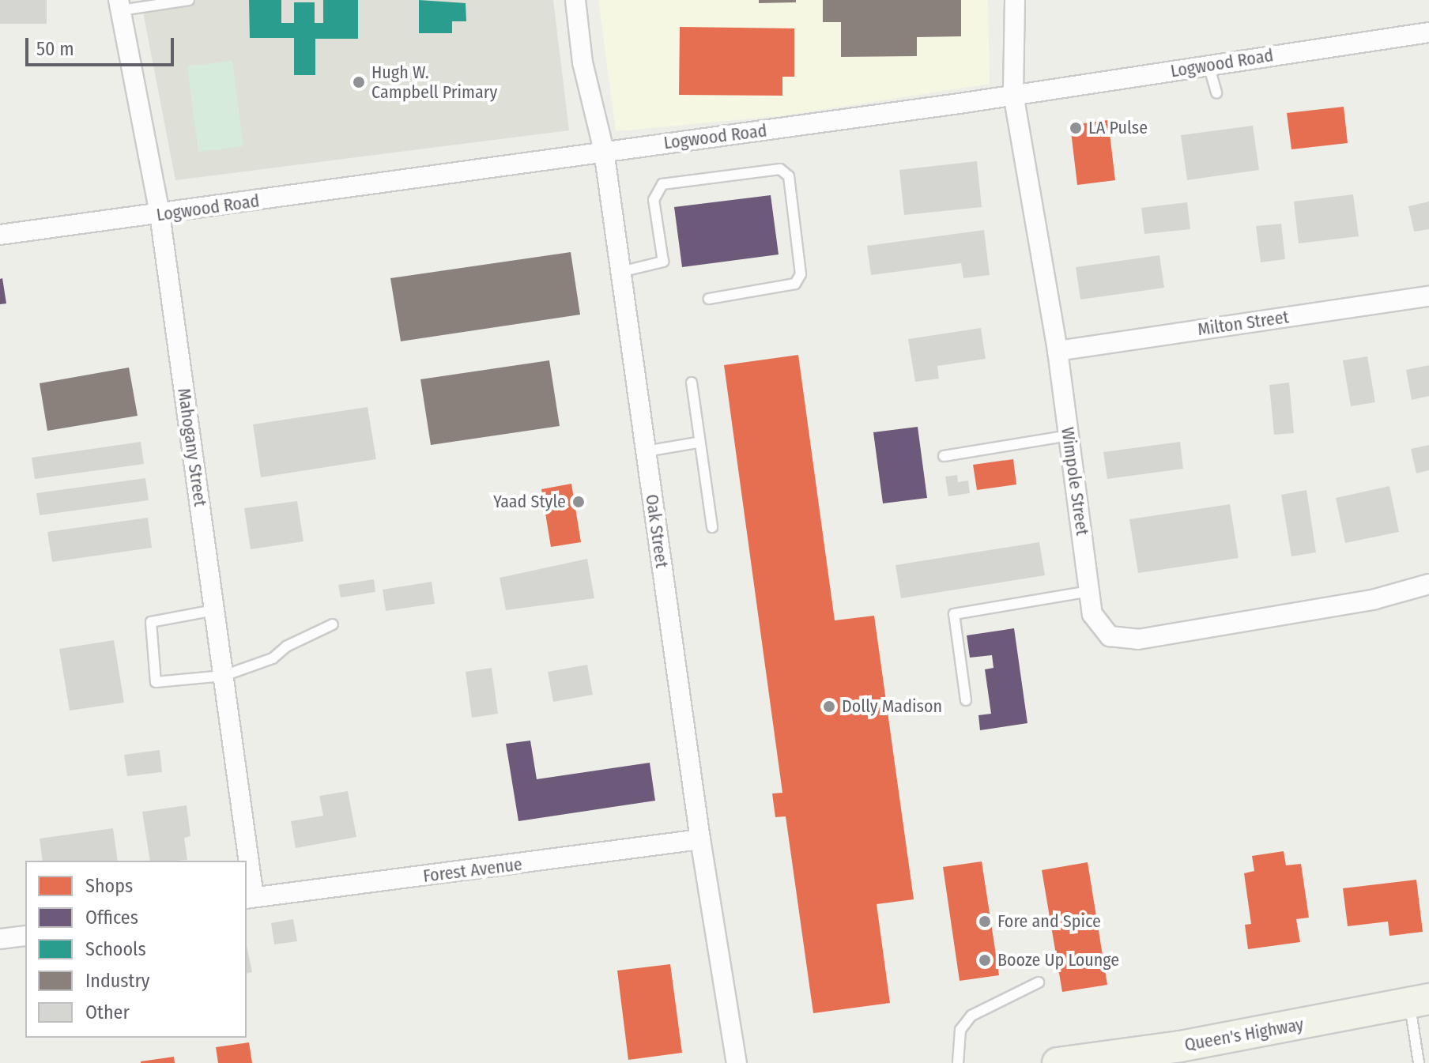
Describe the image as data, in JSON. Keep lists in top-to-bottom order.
{
  "streets": {
    "main road": ["Queen's Highway"],
    "street": [
      "Logwood Road",
      "Milton Street",
      "Mahogany Street",
      "Wimpole Street",
      "Oak Street",
      "Forest Avenue"
    ]
  },
  "crossings": [
    ["Logwood Road", "Mahogany Street"],
    ["Logwood Road", "Wimpole Street"],
    ["Logwood Road", "Oak Street"],
    ["Milton Street", "Wimpole Street"],
    ["Mahogany Street", "Forest Avenue"],
    ["Oak Street", "Forest Avenue"]
  ],
  "places": [
    "Hugh W. Campbell Primary",
    "LA Pulse",
    "Yaad Style",
    "Dolly Madison",
    "Fore and Spice",
    "Booze Up Lounge"
  ],
  "legend": [
    "Shops",
    "Offices",
    "Schools",
    "Industry",
    "Other"
  ],
  "scale_bar": "50 m"
}
